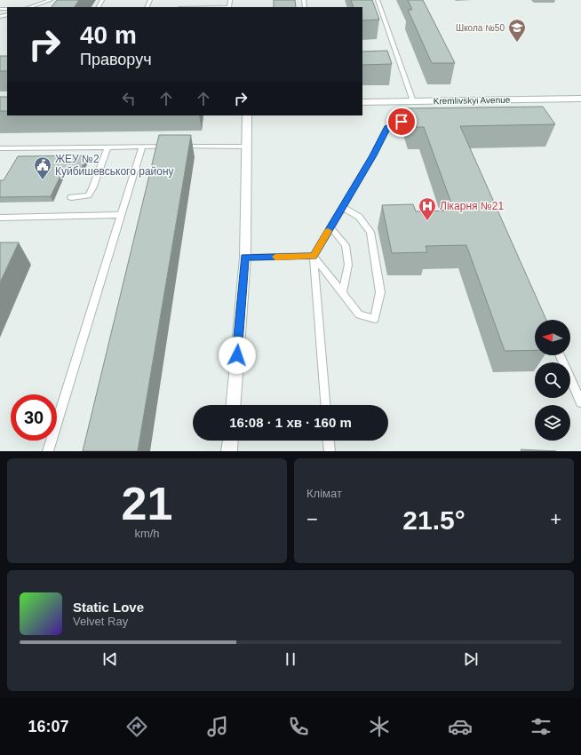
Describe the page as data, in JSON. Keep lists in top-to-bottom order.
{
  "streets": {
    "street": ["Kremlivskyi Avenue"]
  },
  "places": {
    "school or university": ["Школа №50"],
    "public building": ["ЖЕУ №2 Куйбишевського району"],
    "hospital": ["Лікарня №21"]
  },
  "north": "left",
  "page": {
    "turn": ["40 m", "Праворуч"],
    "limit": "30",
    "trip": "16:08 · 1 хв · 160 m",
    "tile": [
      ["21", "km/h"],
      "Клімат"
    ],
    "heat": ["−", "21.5°", "+"],
    "song": ["Static Love", "Velvet Ray"],
    "tabs": "16:07"
  }
}
